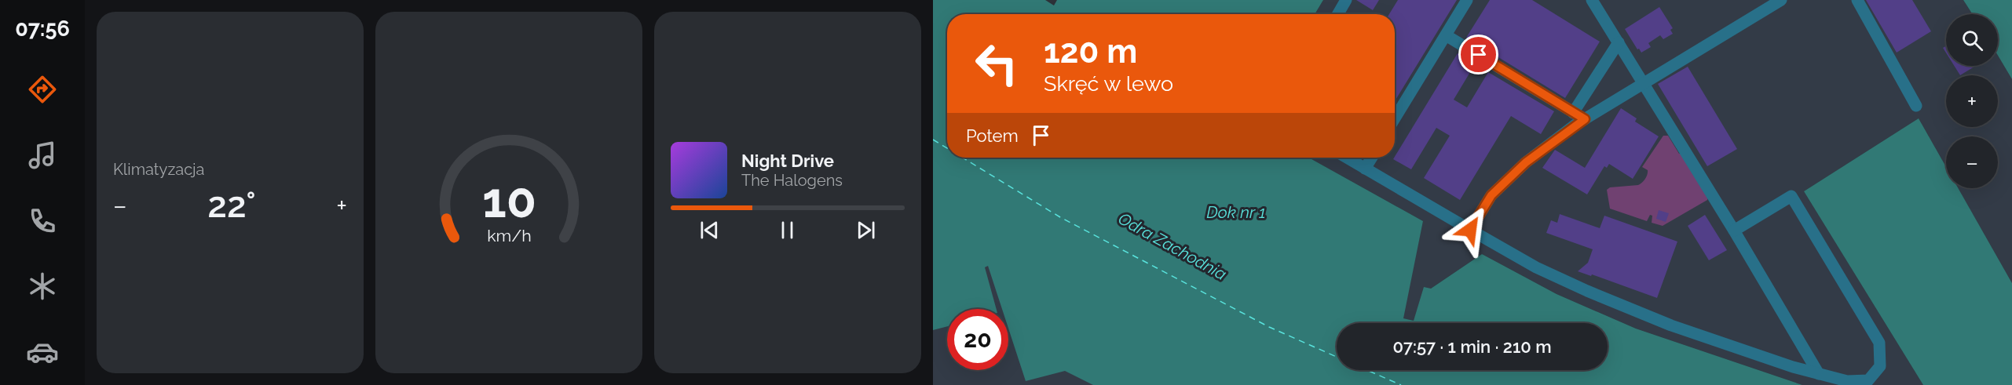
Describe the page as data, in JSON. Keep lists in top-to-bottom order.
{
  "water": ["Dok nr 1", "Odra Zachodnia"],
  "page": {
    "tabs": "07:56",
    "tile": "Klimatyzacja",
    "map_buttons": ["+", "−"],
    "turn": ["120 m", "Skręć w lewo"],
    "then": "Potem",
    "song": ["Night Drive", "The Halogens"],
    "heat": ["−", "22°", "+"],
    "limit": "20",
    "trip": "07:57 · 1 min · 210 m",
    "gauge": ["10", "km/h"]
  }
}
